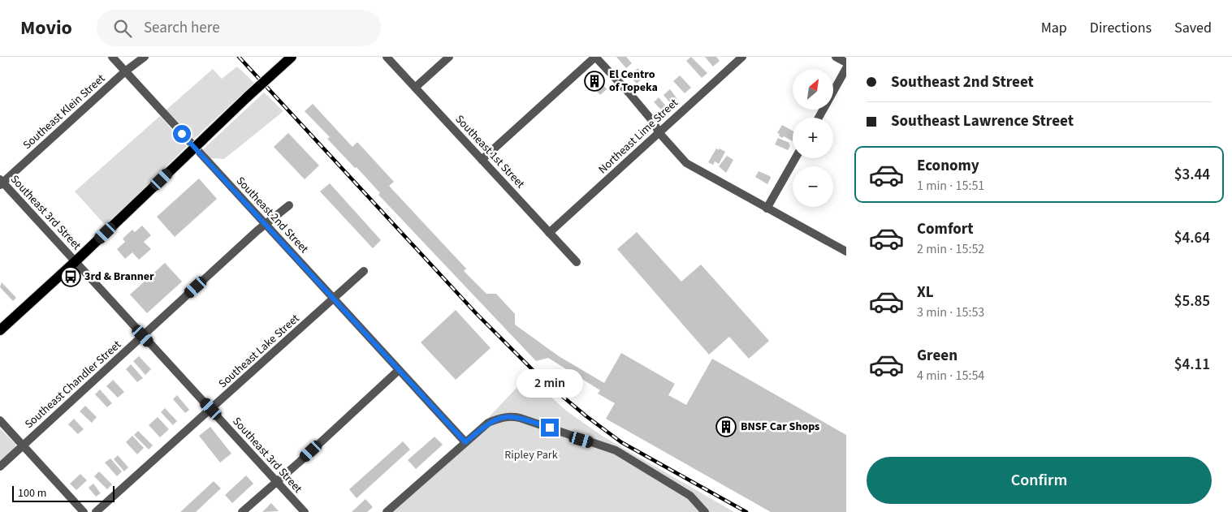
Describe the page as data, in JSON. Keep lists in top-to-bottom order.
{
  "streets": {
    "street": [
      "Southeast Klein Street",
      "Northeast Lime Street",
      "Southeast 1st Street",
      "Southeast 3rd Street",
      "Southeast 2nd Street",
      "Southeast Lake Street",
      "Southeast Chandler Street"
    ]
  },
  "crossings": [
    ["Southeast Klein Street", "Southeast 3rd Street"],
    ["Southeast Klein Street", "Southeast 2nd Street"],
    ["Northeast Lime Street", "Southeast 1st Street"],
    ["Southeast 3rd Street", "Southeast Lake Street"],
    ["Southeast 3rd Street", "Southeast Chandler Street"],
    ["Southeast 2nd Street", "Southeast Lake Street"],
    ["Southeast 2nd Street", "Southeast Chandler Street"]
  ],
  "parks": ["Ripley Park"],
  "places": {
    "building": ["El Centro of Topeka", "BNSF Car Shops"],
    "bus stop": ["3rd & Branner"]
  },
  "scale_bar": "100 m",
  "north": "top right",
  "page": {
    "header": "Movio",
    "search": "Search here",
    "nav": ["Map", "Directions", "Saved"],
    "banner": ["Southeast 2nd Street", "Southeast Lawrence Street"],
    "map_buttons": ["+", "−"],
    "list": [
      {
        "name": "Economy",
        "note": "1 min · 15:51",
        "value": "$3.44"
      },
      {
        "name": "Comfort",
        "note": "2 min · 15:52",
        "value": "$4.64"
      },
      {
        "name": "XL",
        "note": "3 min · 15:53",
        "value": "$5.85"
      },
      {
        "name": "Green",
        "note": "4 min · 15:54",
        "value": "$4.11"
      }
    ],
    "bubble": "2 min",
    "buttons": "Confirm",
    "scale": "100 m"
  }
}
